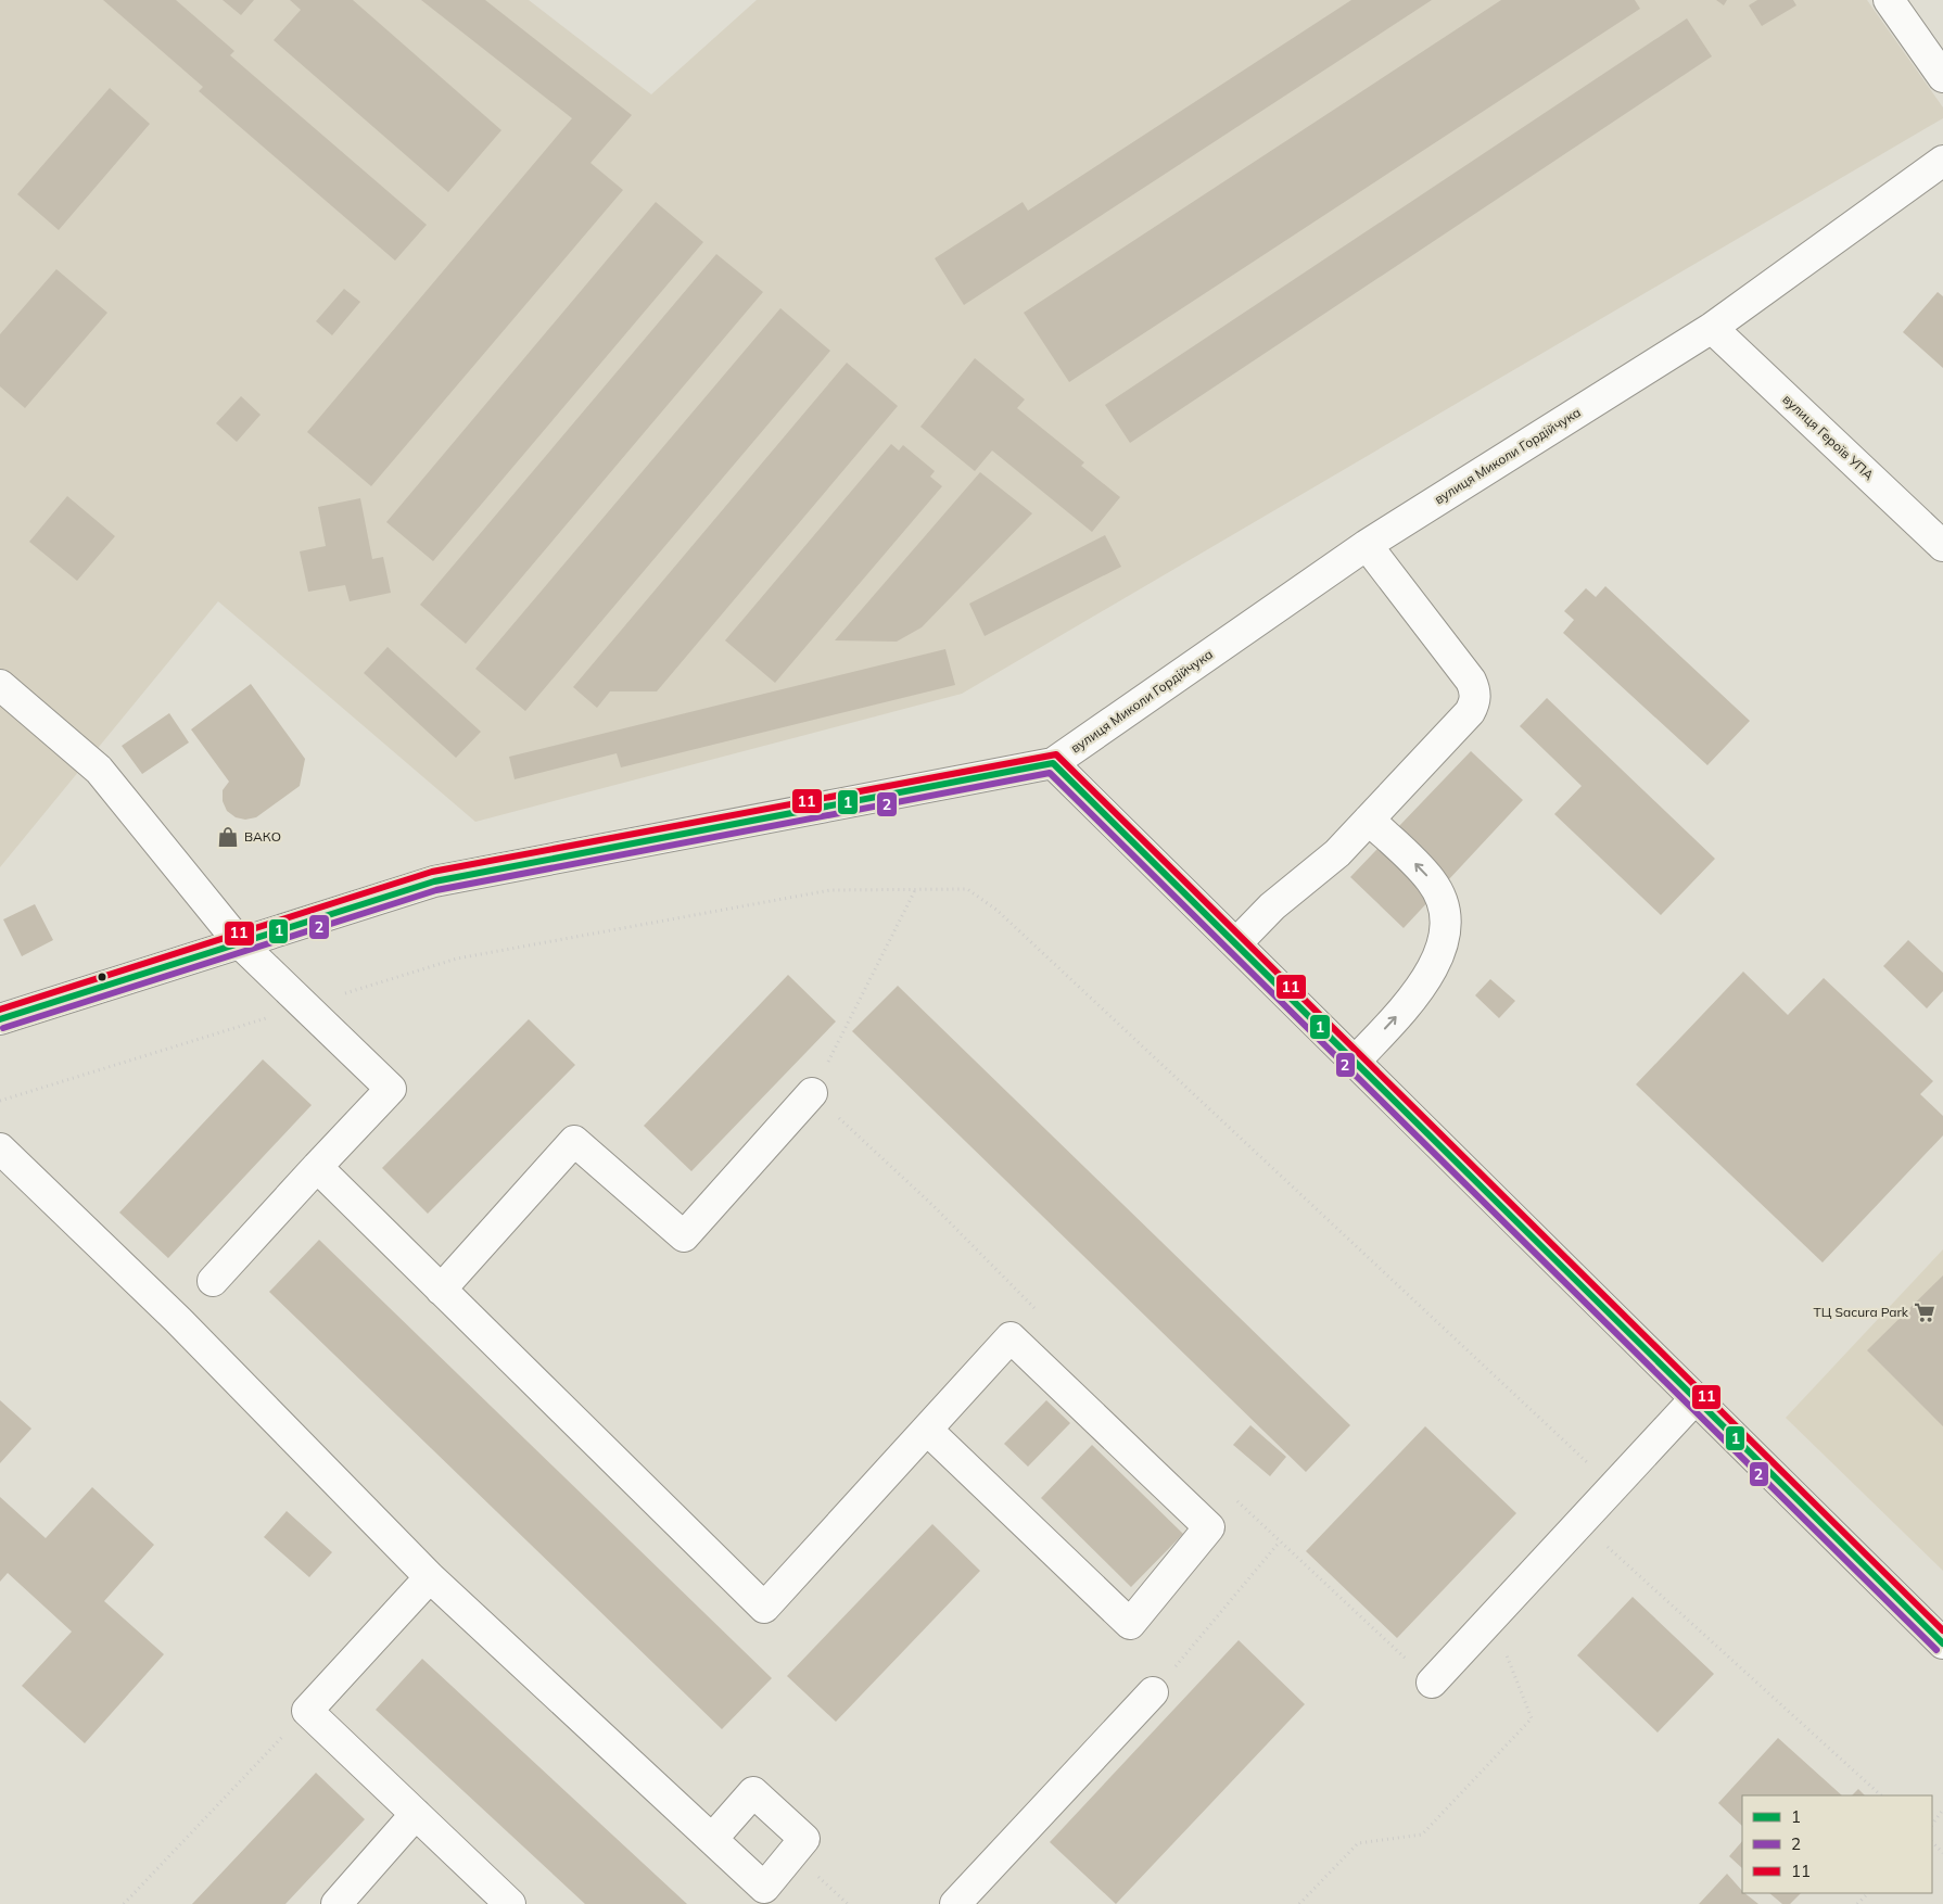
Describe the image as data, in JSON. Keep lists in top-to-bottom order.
{
  "streets": {
    "street": ["вулиця Героїв УПА", "вулиця Миколи Гордійчука"]
  },
  "crossings": [
    ["вулиця Героїв УПА", "вулиця Миколи Гордійчука"]
  ],
  "places": {
    "shop": ["ВАКО"],
    "supermarket": ["ТЦ Sacura Park"]
  },
  "lines": ["transit line 11", "transit line 1", "transit line 2"],
  "legend": ["1", "2", "11"]
}
